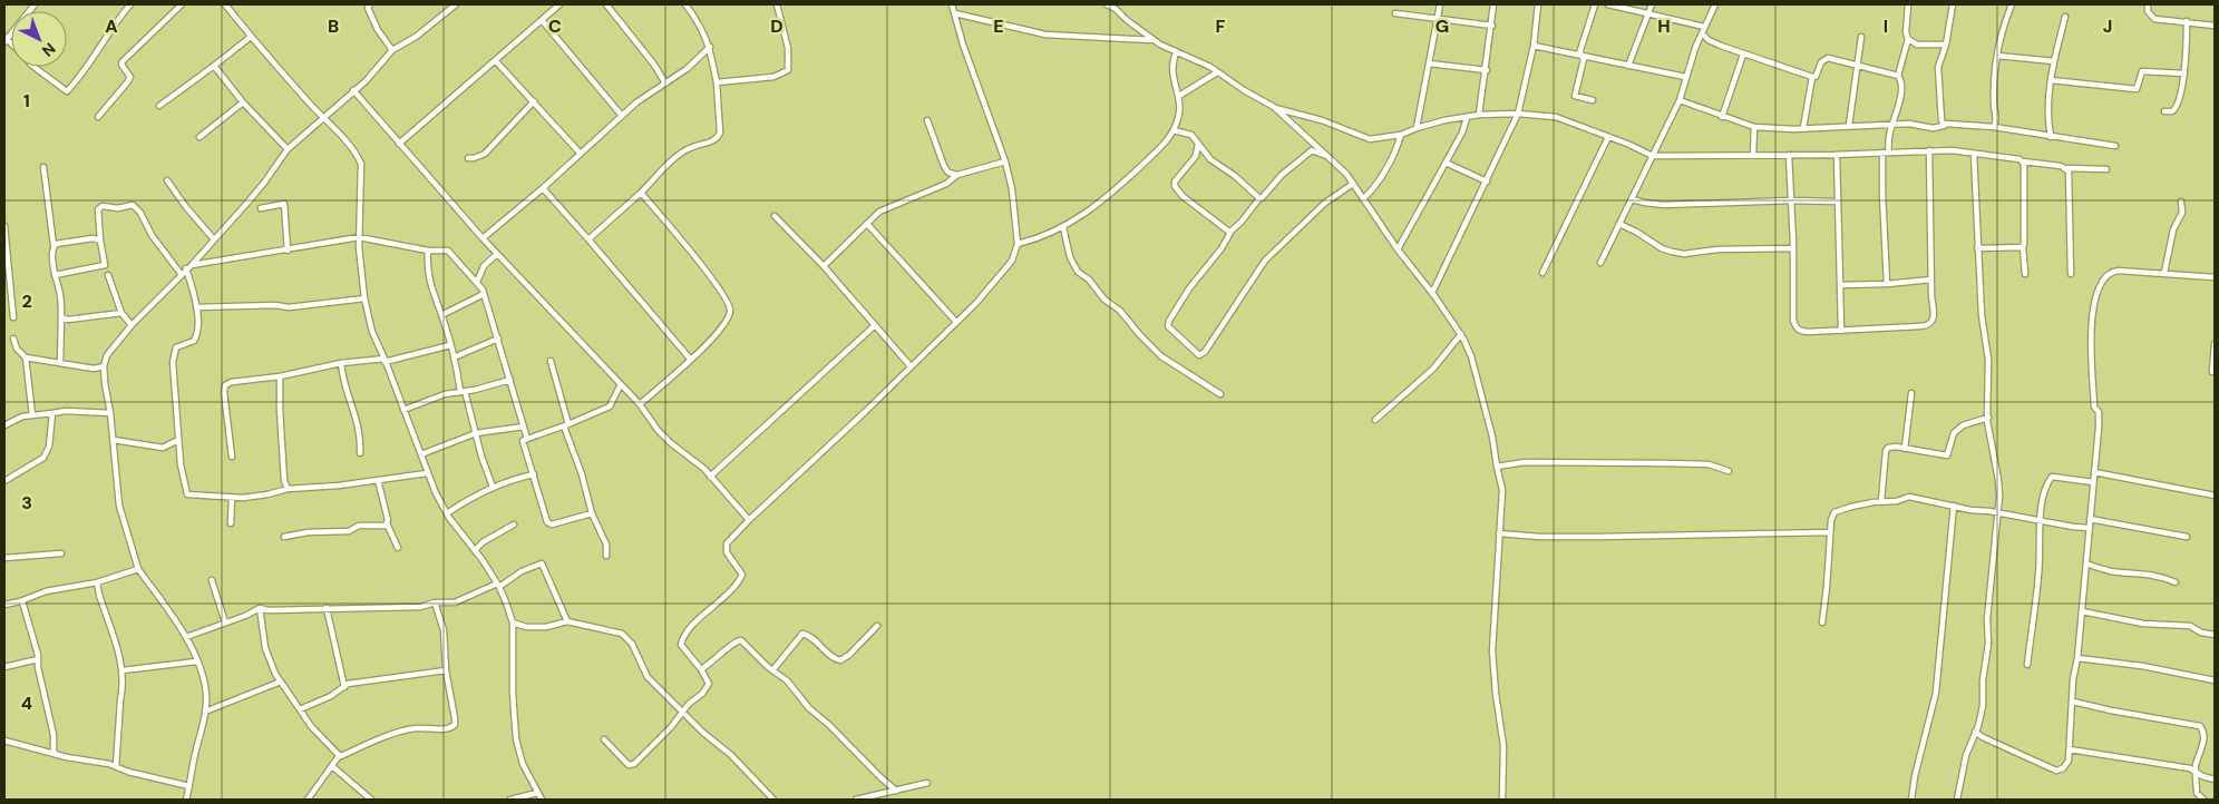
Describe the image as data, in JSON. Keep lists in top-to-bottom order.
{
  "north": "bottom right",
  "grid": {
    "columns": [
      "A",
      "B",
      "C",
      "D",
      "E",
      "F",
      "G",
      "H",
      "I",
      "J"
    ],
    "rows": [
      "1",
      "2",
      "3",
      "4"
    ]
  }
}
